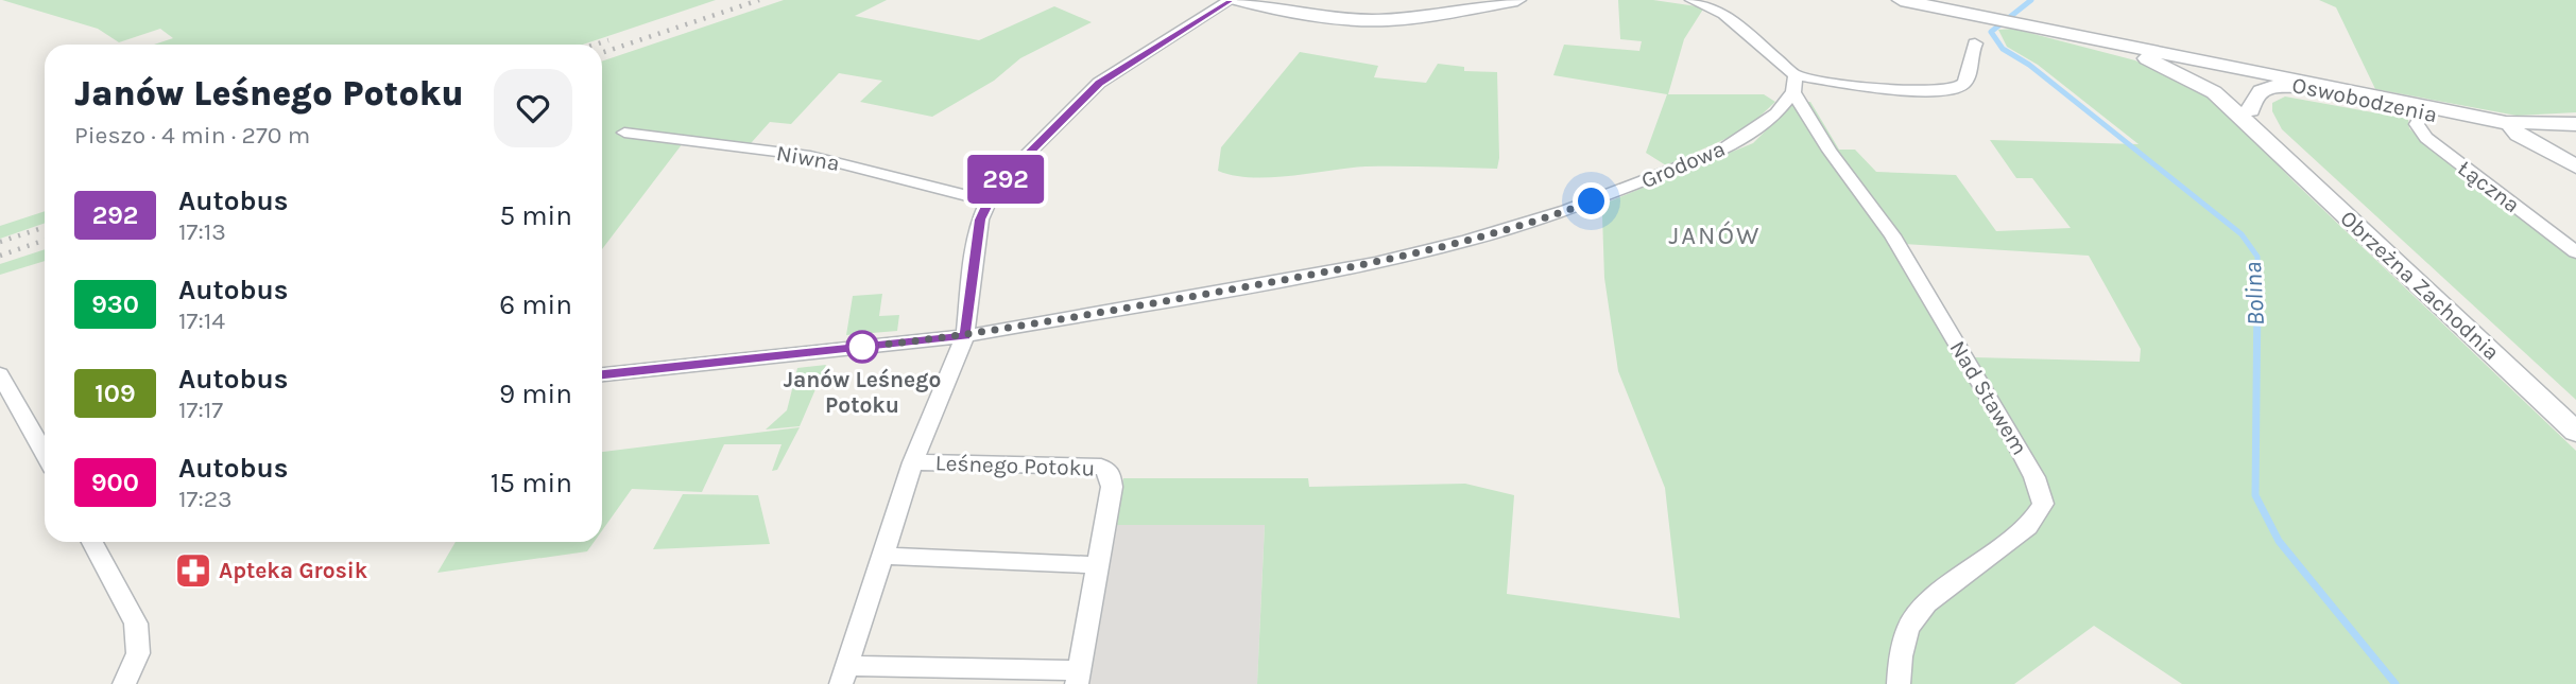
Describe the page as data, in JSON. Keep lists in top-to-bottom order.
{
  "streets": {
    "street": [
      "Oswobodzenia",
      "Niwna",
      "Grodowa",
      "Łączna",
      "Obrzeżna Zachodnia",
      "Nad Stawem",
      "Leśnego Potoku"
    ]
  },
  "crossings": [
    ["Oswobodzenia", "Łączna"],
    ["Oswobodzenia", "Obrzeżna Zachodnia"],
    ["Niwna", "Leśnego Potoku"],
    ["Grodowa", "Nad Stawem"],
    ["Grodowa", "Leśnego Potoku"]
  ],
  "districts": ["JANÓW"],
  "water": ["Bolina"],
  "places": {
    "other": ["Janów Leśnego Potoku"],
    "pharmacy": ["Apteka Grosik"]
  },
  "lines": ["bus line 292"],
  "page": {
    "on_map": "292",
    "heading": ["Janów Leśnego Potoku", "Pieszo · 4 min · 270 m"],
    "list": [
      {
        "mark": "292",
        "name": "Autobus",
        "note": "17:13",
        "value": "5 min"
      },
      {
        "mark": "930",
        "name": "Autobus",
        "note": "17:14",
        "value": "6 min"
      },
      {
        "mark": "109",
        "name": "Autobus",
        "note": "17:17",
        "value": "9 min"
      },
      {
        "mark": "900",
        "name": "Autobus",
        "note": "17:23",
        "value": "15 min"
      }
    ]
  }
}
